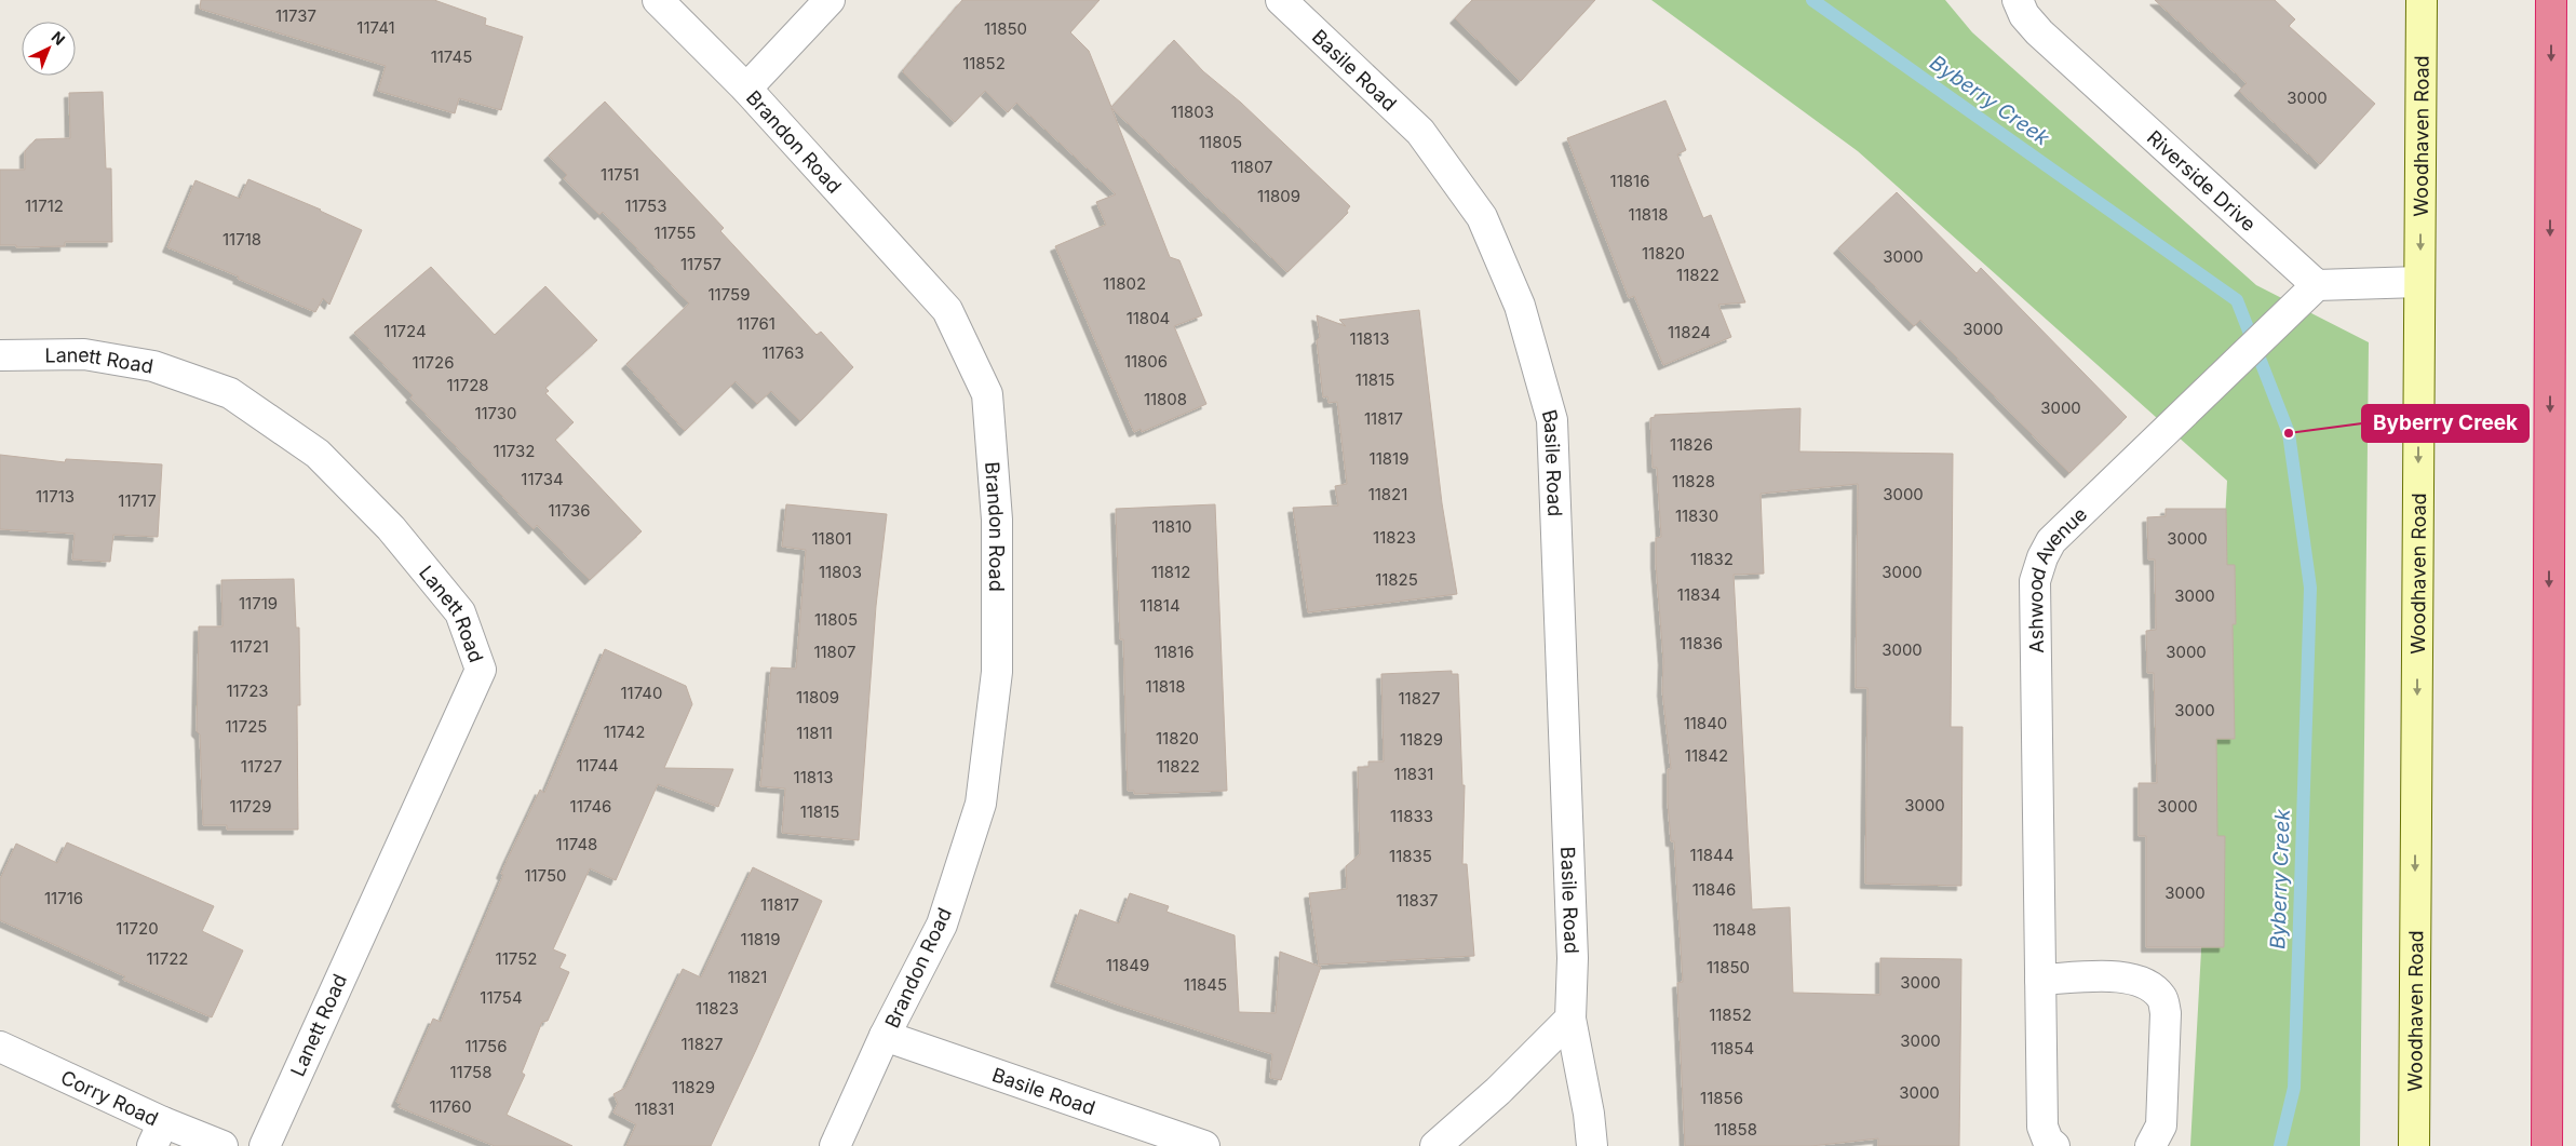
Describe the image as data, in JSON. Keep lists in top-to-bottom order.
{
  "streets": {
    "main road": ["Woodhaven Road"],
    "street": [
      "Basile Road",
      "Brandon Road",
      "Riverside Drive",
      "Lanett Road",
      "Ashwood Avenue",
      "Corry Road"
    ]
  },
  "crossings": [
    ["Basile Road", "Brandon Road"],
    ["Riverside Drive", "Ashwood Avenue"]
  ],
  "one_way": ["Woodhaven Road"],
  "water": ["Byberry Creek"],
  "places": ["Byberry Creek"],
  "house_numbers": [
    "11737",
    "11741",
    "11850",
    "11745",
    "11852",
    "3000",
    "11803",
    "11805",
    "11807",
    "11751",
    "11816",
    "11809",
    "11712",
    "11753",
    "11818",
    "11755",
    "11718",
    "11820",
    "3000",
    "11757",
    "11822",
    "11802",
    "11759",
    "11804",
    "11761",
    "3000",
    "11724",
    "11824",
    "11813",
    "11763",
    "11806",
    "11726",
    "11815",
    "11728",
    "11808",
    "3000",
    "11730",
    "11817",
    "11826",
    "11732",
    "11819",
    "11734",
    "11828",
    "11821",
    "3000",
    "11713",
    "11717",
    "11736",
    "11830",
    "11810",
    "11823",
    "11801",
    "3000",
    "11832",
    "11803",
    "11812",
    "3000",
    "11825",
    "11834",
    "3000",
    "11719",
    "11814",
    "11805",
    "11836",
    "11721",
    "3000",
    "11807",
    "11816",
    "3000",
    "11818",
    "11723",
    "11740",
    "11809",
    "11827",
    "3000",
    "11840",
    "11725",
    "11742",
    "11811",
    "11820",
    "11829",
    "11842",
    "11744",
    "11727",
    "11822",
    "11831",
    "11813",
    "3000",
    "11729",
    "11746",
    "3000",
    "11815",
    "11833",
    "11748",
    "11844",
    "11835",
    "11750",
    "11846",
    "3000",
    "11716",
    "11837",
    "11817",
    "11720",
    "11848",
    "11819",
    "11722",
    "11752",
    "11849",
    "11850",
    "11821",
    "3000",
    "11845",
    "11754",
    "11823",
    "11852",
    "3000",
    "11827",
    "11756",
    "11854",
    "11758",
    "11829",
    "3000",
    "11856",
    "11760",
    "11831",
    "11858"
  ],
  "north": "top right"
}
